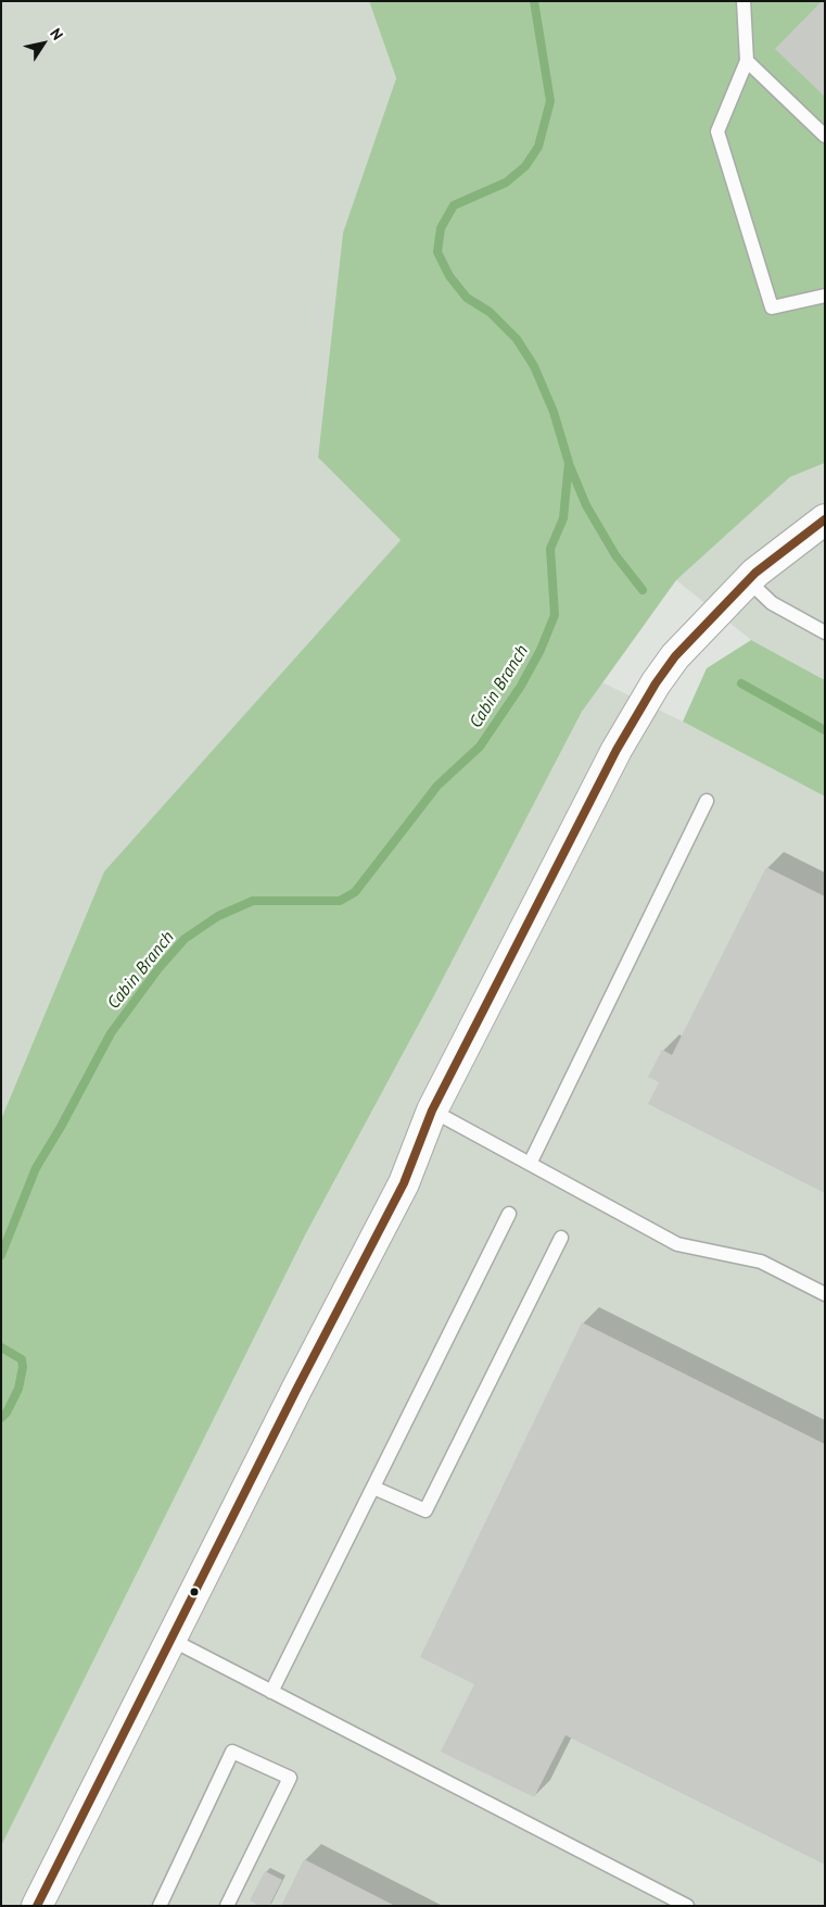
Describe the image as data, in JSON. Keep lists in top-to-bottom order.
{
  "water": ["Cabin Branch"],
  "north": "top right"
}
